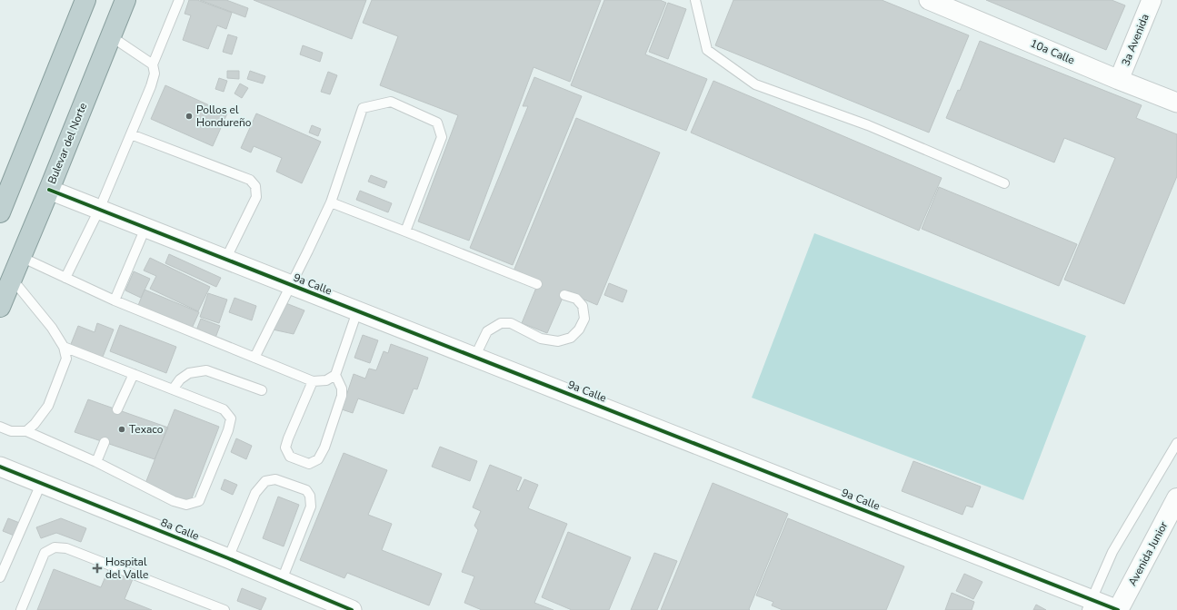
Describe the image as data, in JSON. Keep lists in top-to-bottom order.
{
  "streets": {
    "highway": ["Bulevar del Norte"],
    "main road": ["Avenida Junior"],
    "street": [
      "3a Avenida",
      "10a Calle",
      "9a Calle",
      "8a Calle"
    ]
  },
  "crossings": [
    ["3a Avenida", "10a Calle"],
    ["Bulevar del Norte", "9a Calle"],
    ["9a Calle", "Avenida Junior"]
  ],
  "places": {
    "other": ["Pollos el Hondureño", "Texaco"],
    "health": ["Hospital del Valle"]
  }
}
